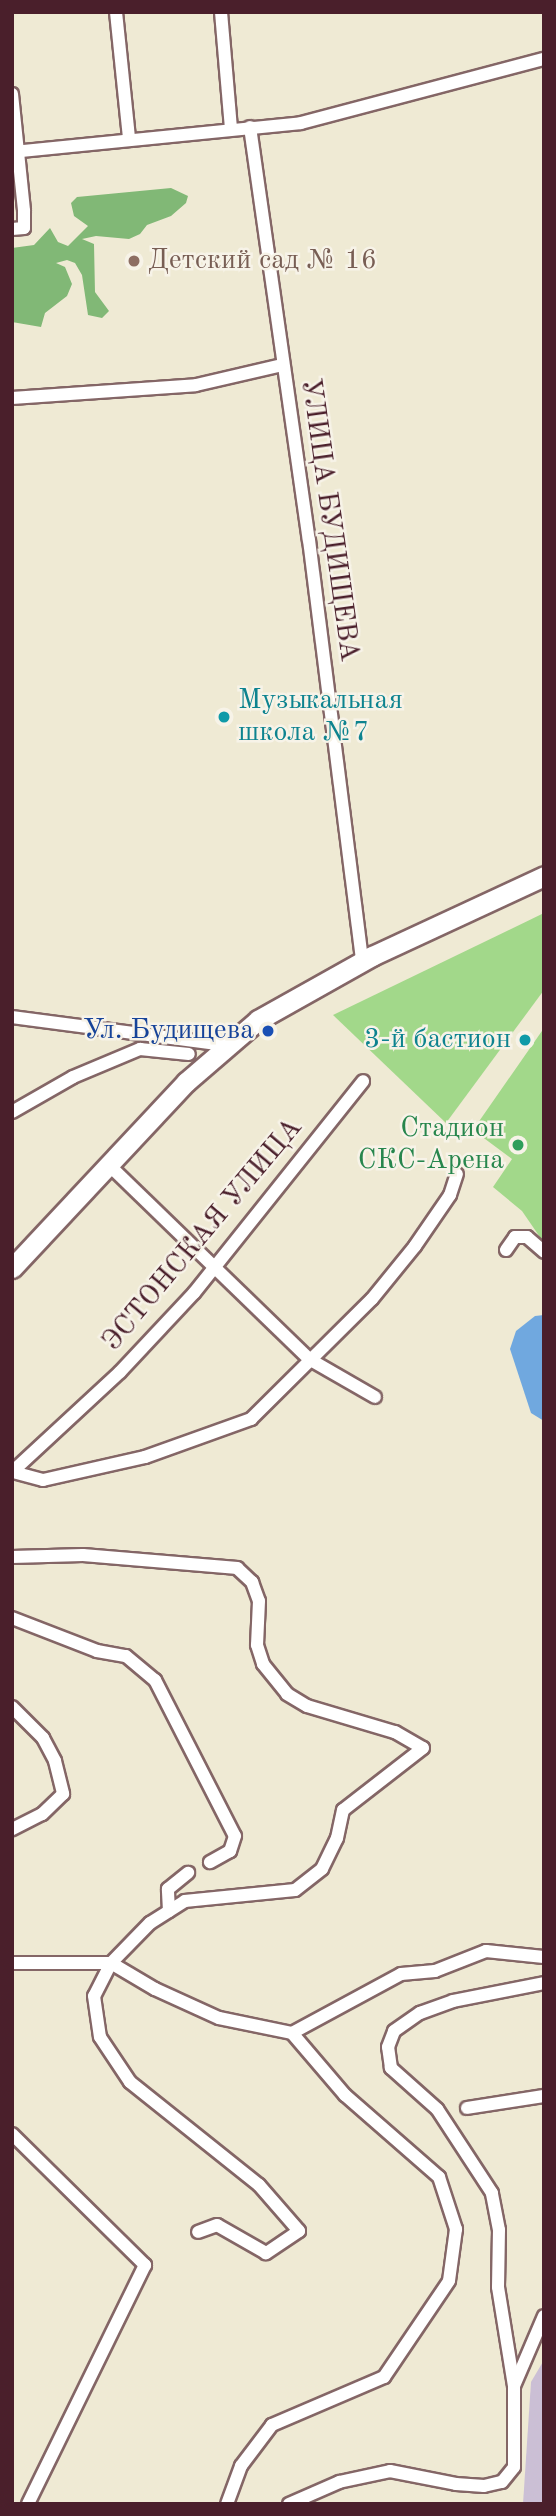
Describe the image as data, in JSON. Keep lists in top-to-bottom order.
{
  "streets": {
    "street": ["УЛИЦА БУДИЩЕВА", "ЭСТОНСКАЯ УЛИЦА"]
  },
  "places": [
    "Детский сад № 16",
    "Музыкальная школа №7",
    "Ул. Будищева",
    "3-й бастион",
    "Стадион СКС-Арена"
  ]
}
